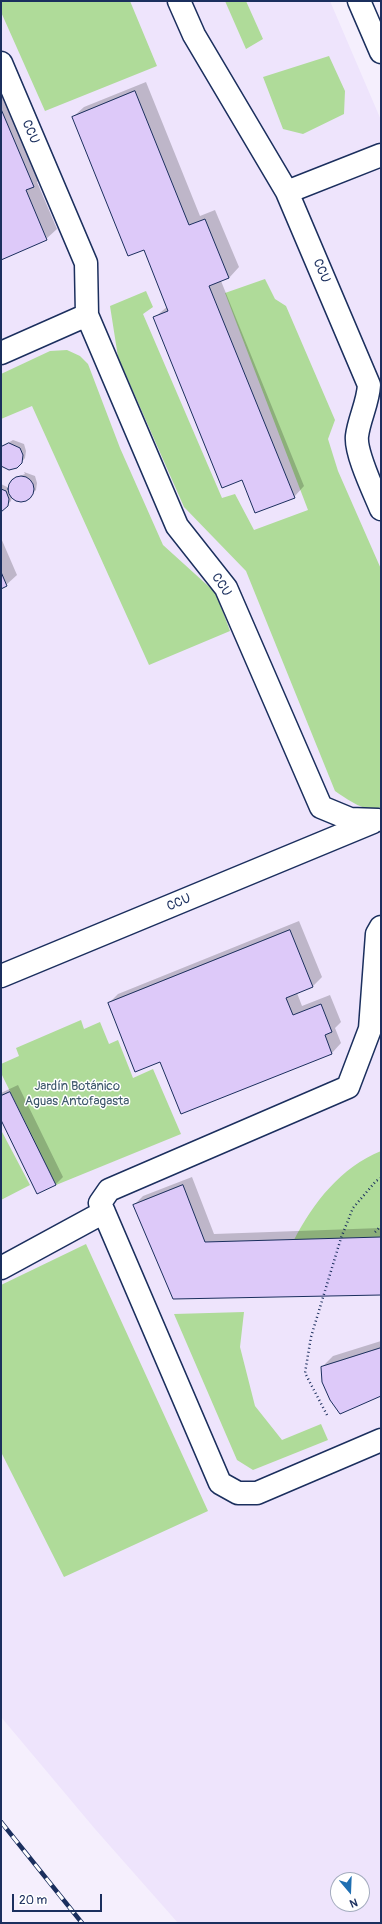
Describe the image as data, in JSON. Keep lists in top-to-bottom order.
{
  "streets": {
    "lane": ["CCU"]
  },
  "parks": ["Jardín Botánico Aguas Antofagasta"],
  "scale_bar": "20 m",
  "north": "bottom"
}
